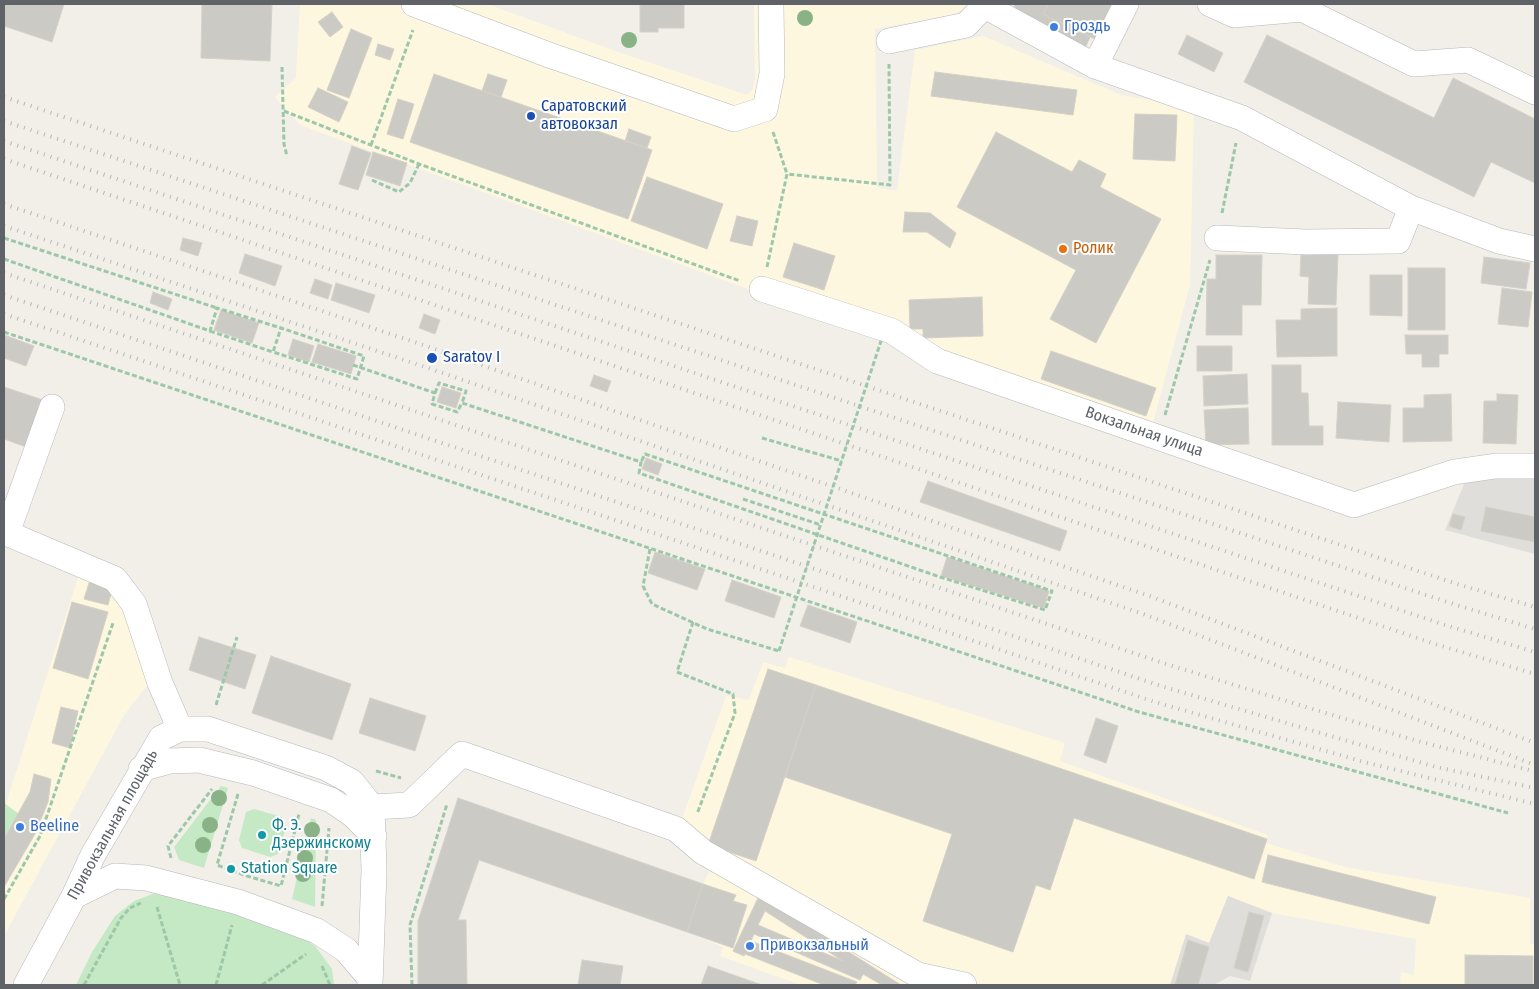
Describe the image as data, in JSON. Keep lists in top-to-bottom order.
{
  "streets": {
    "street": ["Вокзальная улица", "Привокзальная площадь"]
  },
  "places": [
    "Гроздь",
    "Саратовский автовокзал",
    "Ролик",
    "Saratov I",
    "Beeline",
    "Ф. Э. Дзержинскому",
    "Station Square",
    "Привокзальный"
  ]
}
